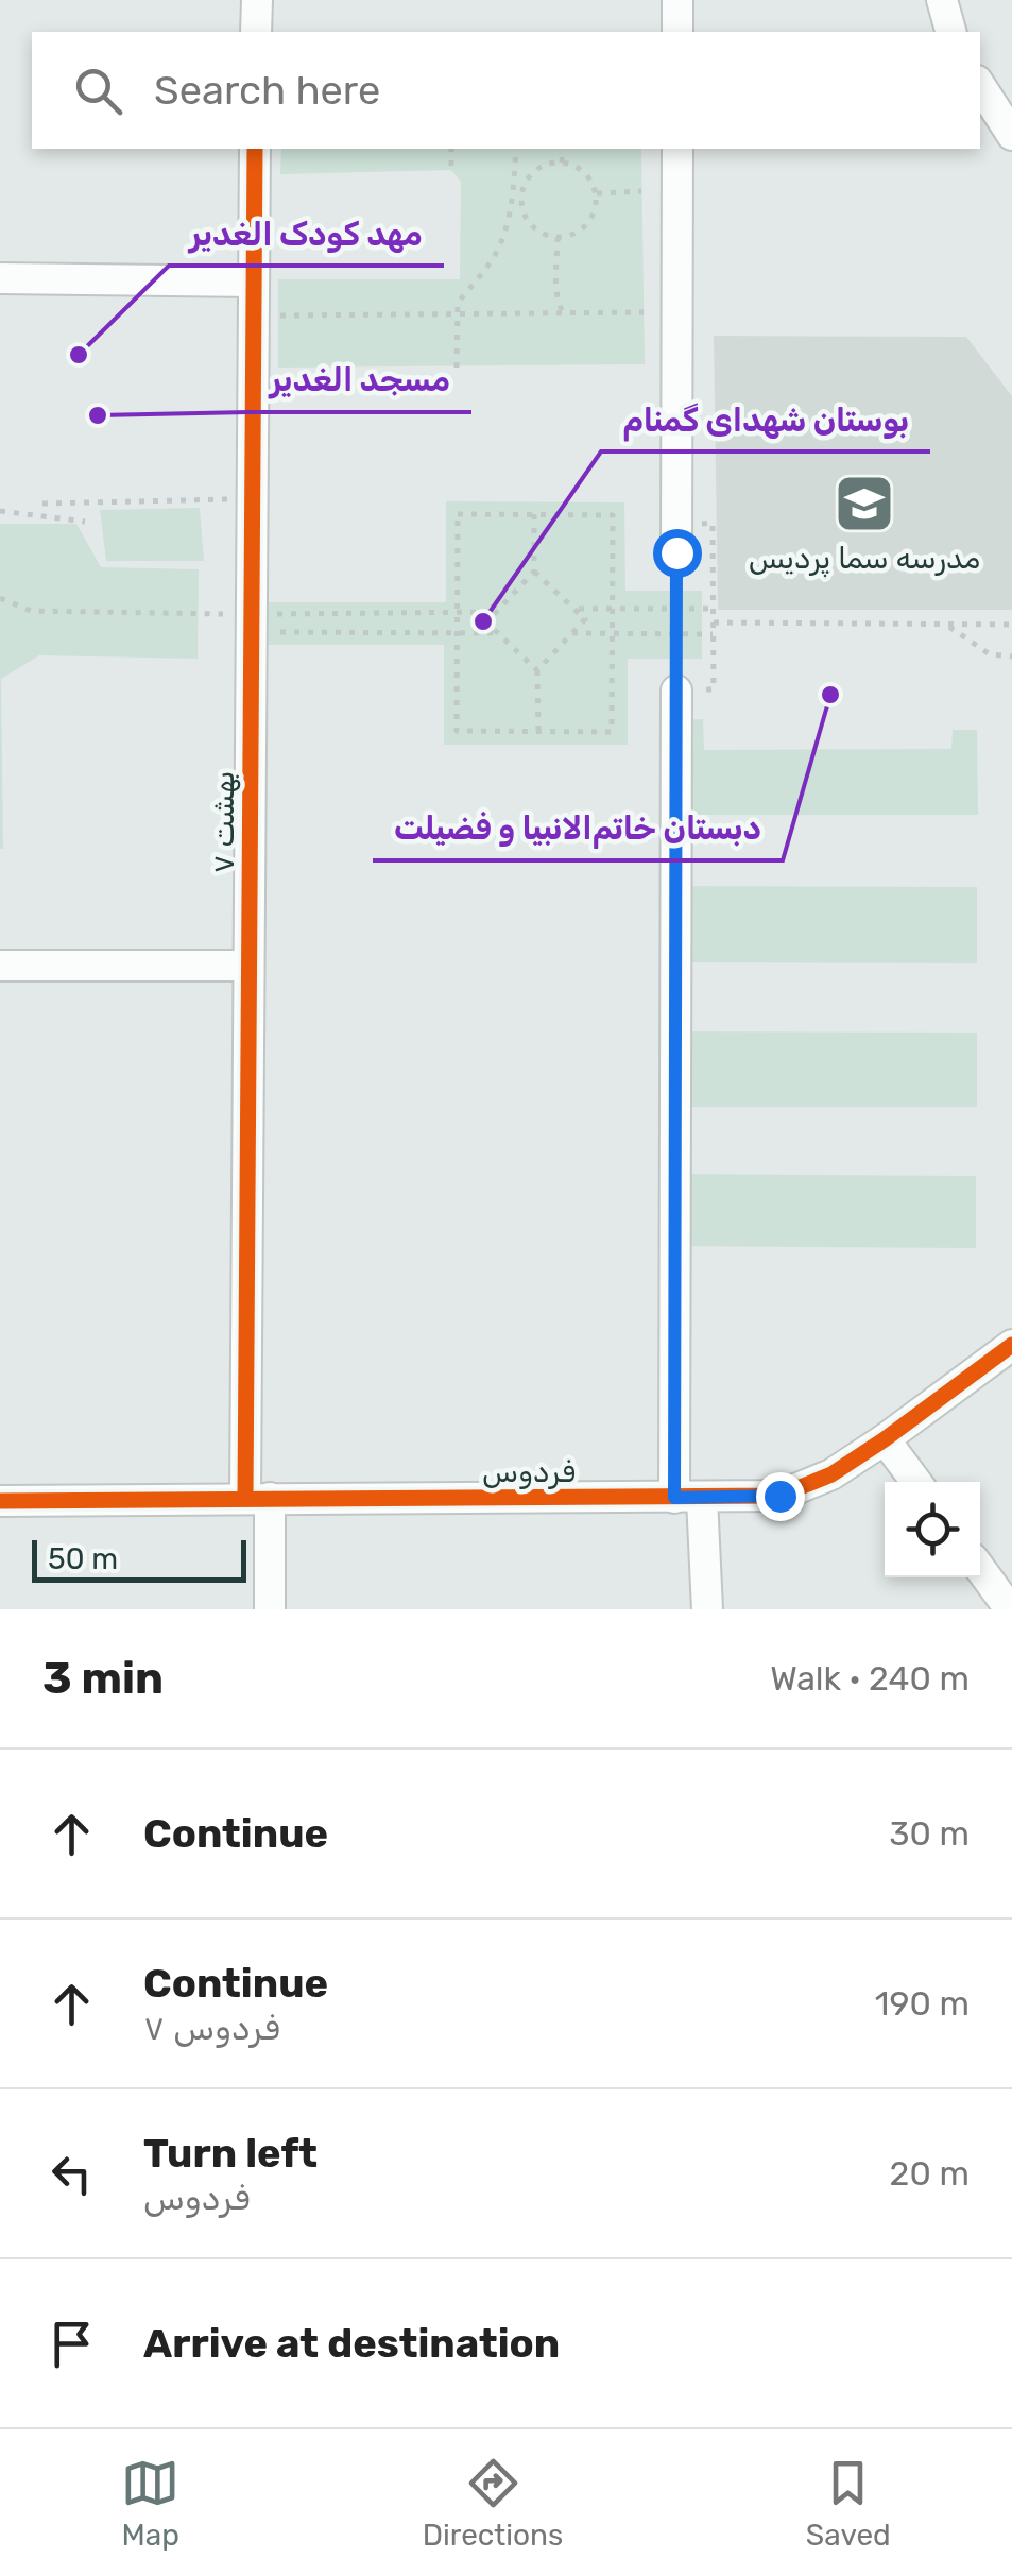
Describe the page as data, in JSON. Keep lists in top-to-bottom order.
{
  "streets": {
    "street": ["بهشت ۷", "فردوس"]
  },
  "crossings": [
    ["بهشت ۷", "فردوس"]
  ],
  "places": {
    "other": [
      "مهد کودک الغدیر",
      "مسجد الغدیر",
      "بوستان شهدای گمنام",
      "دبستان خاتم‌الانبیا و فضیلت"
    ],
    "school or university": ["مدرسه سما پردیس"]
  },
  "scale_bar": "50 m",
  "page": {
    "search": "Search here",
    "scale": "50 m",
    "heading": ["3 min", "Walk · 240 m"],
    "list": [
      ["Continue", "30 m"],
      ["Continue", "فردوس ۷", "190 m"],
      ["Turn left", "فردوس", "20 m"],
      "Arrive at destination"
    ],
    "nav": ["Map", "Directions", "Saved"]
  }
}
